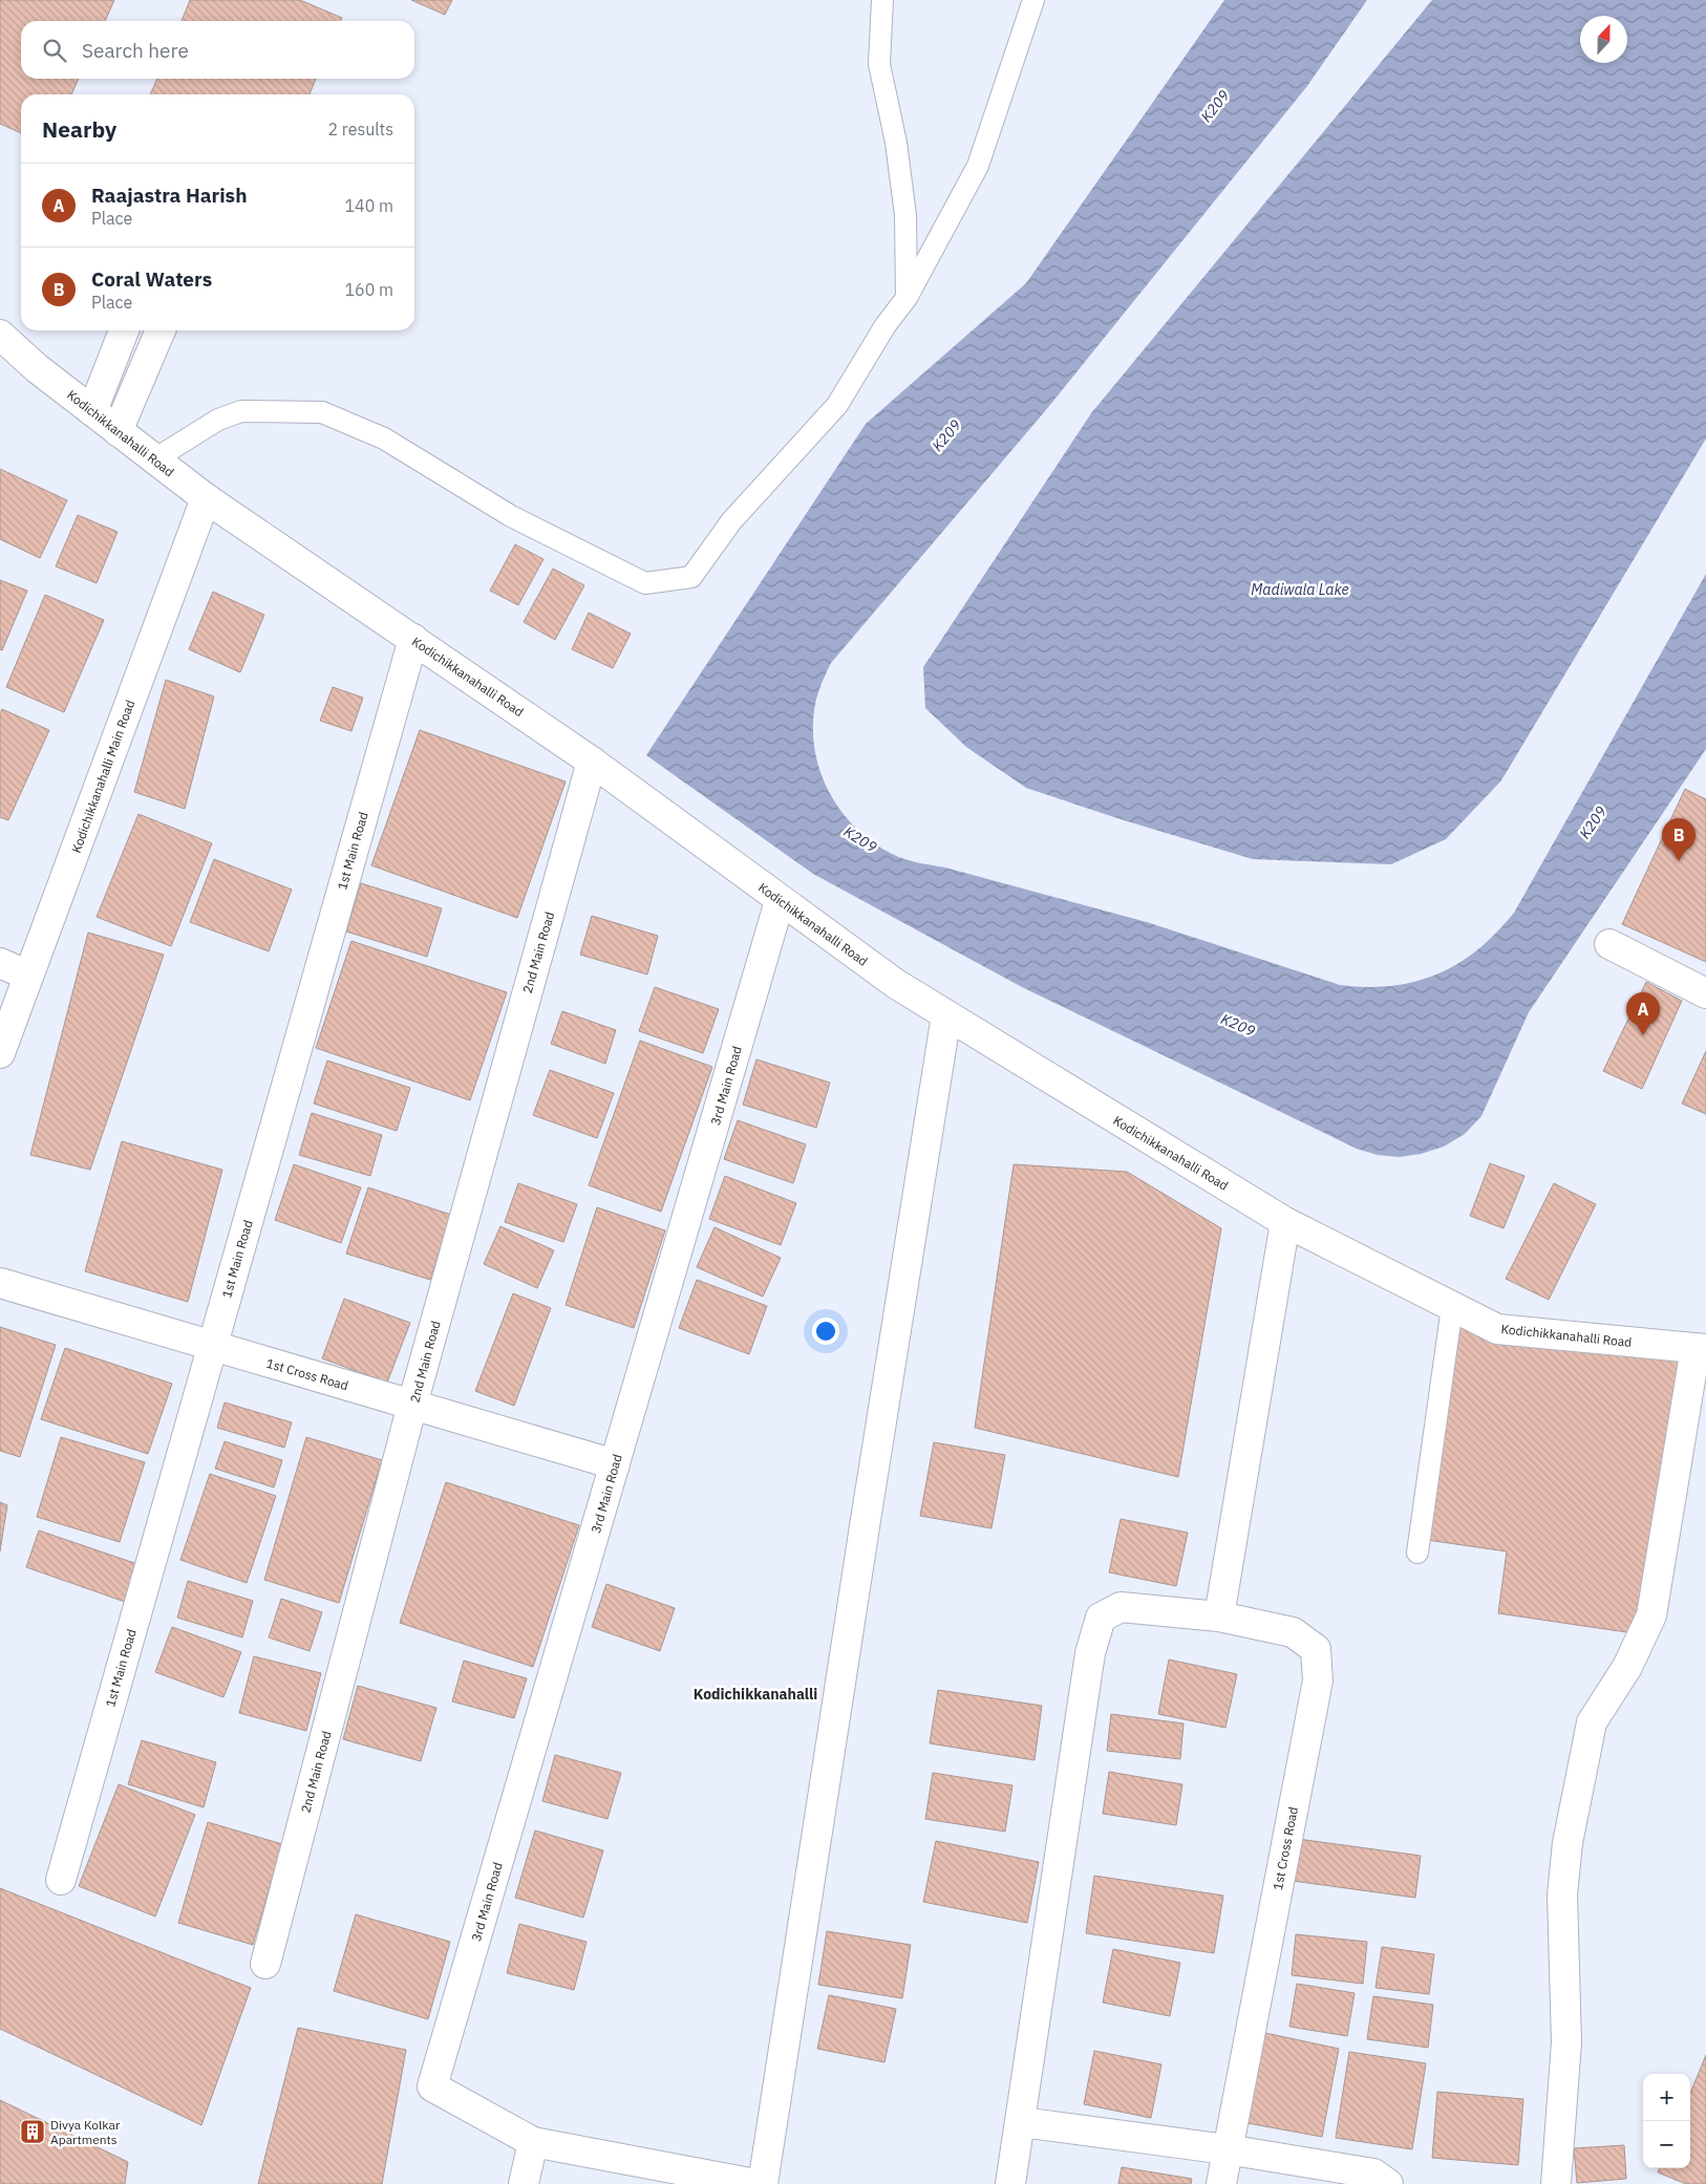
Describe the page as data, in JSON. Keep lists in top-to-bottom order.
{
  "streets": {
    "street": [
      "Kodichikkanahalli Road",
      "Kodichikkanahalli Main Road",
      "1st Main Road",
      "2nd Main Road",
      "3rd Main Road",
      "1st Cross Road"
    ]
  },
  "crossings": [
    ["Kodichikkanahalli Road", "Kodichikkanahalli Main Road"],
    ["Kodichikkanahalli Road", "1st Main Road"],
    ["Kodichikkanahalli Road", "2nd Main Road"],
    ["Kodichikkanahalli Road", "3rd Main Road"],
    ["1st Main Road", "1st Cross Road"],
    ["2nd Main Road", "1st Cross Road"],
    ["3rd Main Road", "1st Cross Road"]
  ],
  "districts": ["Kodichikkanahalli"],
  "water": ["K209", "Madiwala Lake"],
  "places": {
    "building": ["Divya Kolkar Apartments"]
  },
  "north": "top",
  "page": {
    "search": "Search here",
    "heading": ["Nearby", "2 results"],
    "list": [
      {
        "mark": "A",
        "name": "Raajastra Harish",
        "note": "Place",
        "value": "140 m"
      },
      {
        "mark": "B",
        "name": "Coral Waters",
        "note": "Place",
        "value": "160 m"
      }
    ],
    "pins": ["B", "A"],
    "map_buttons": ["+", "−"]
  }
}
